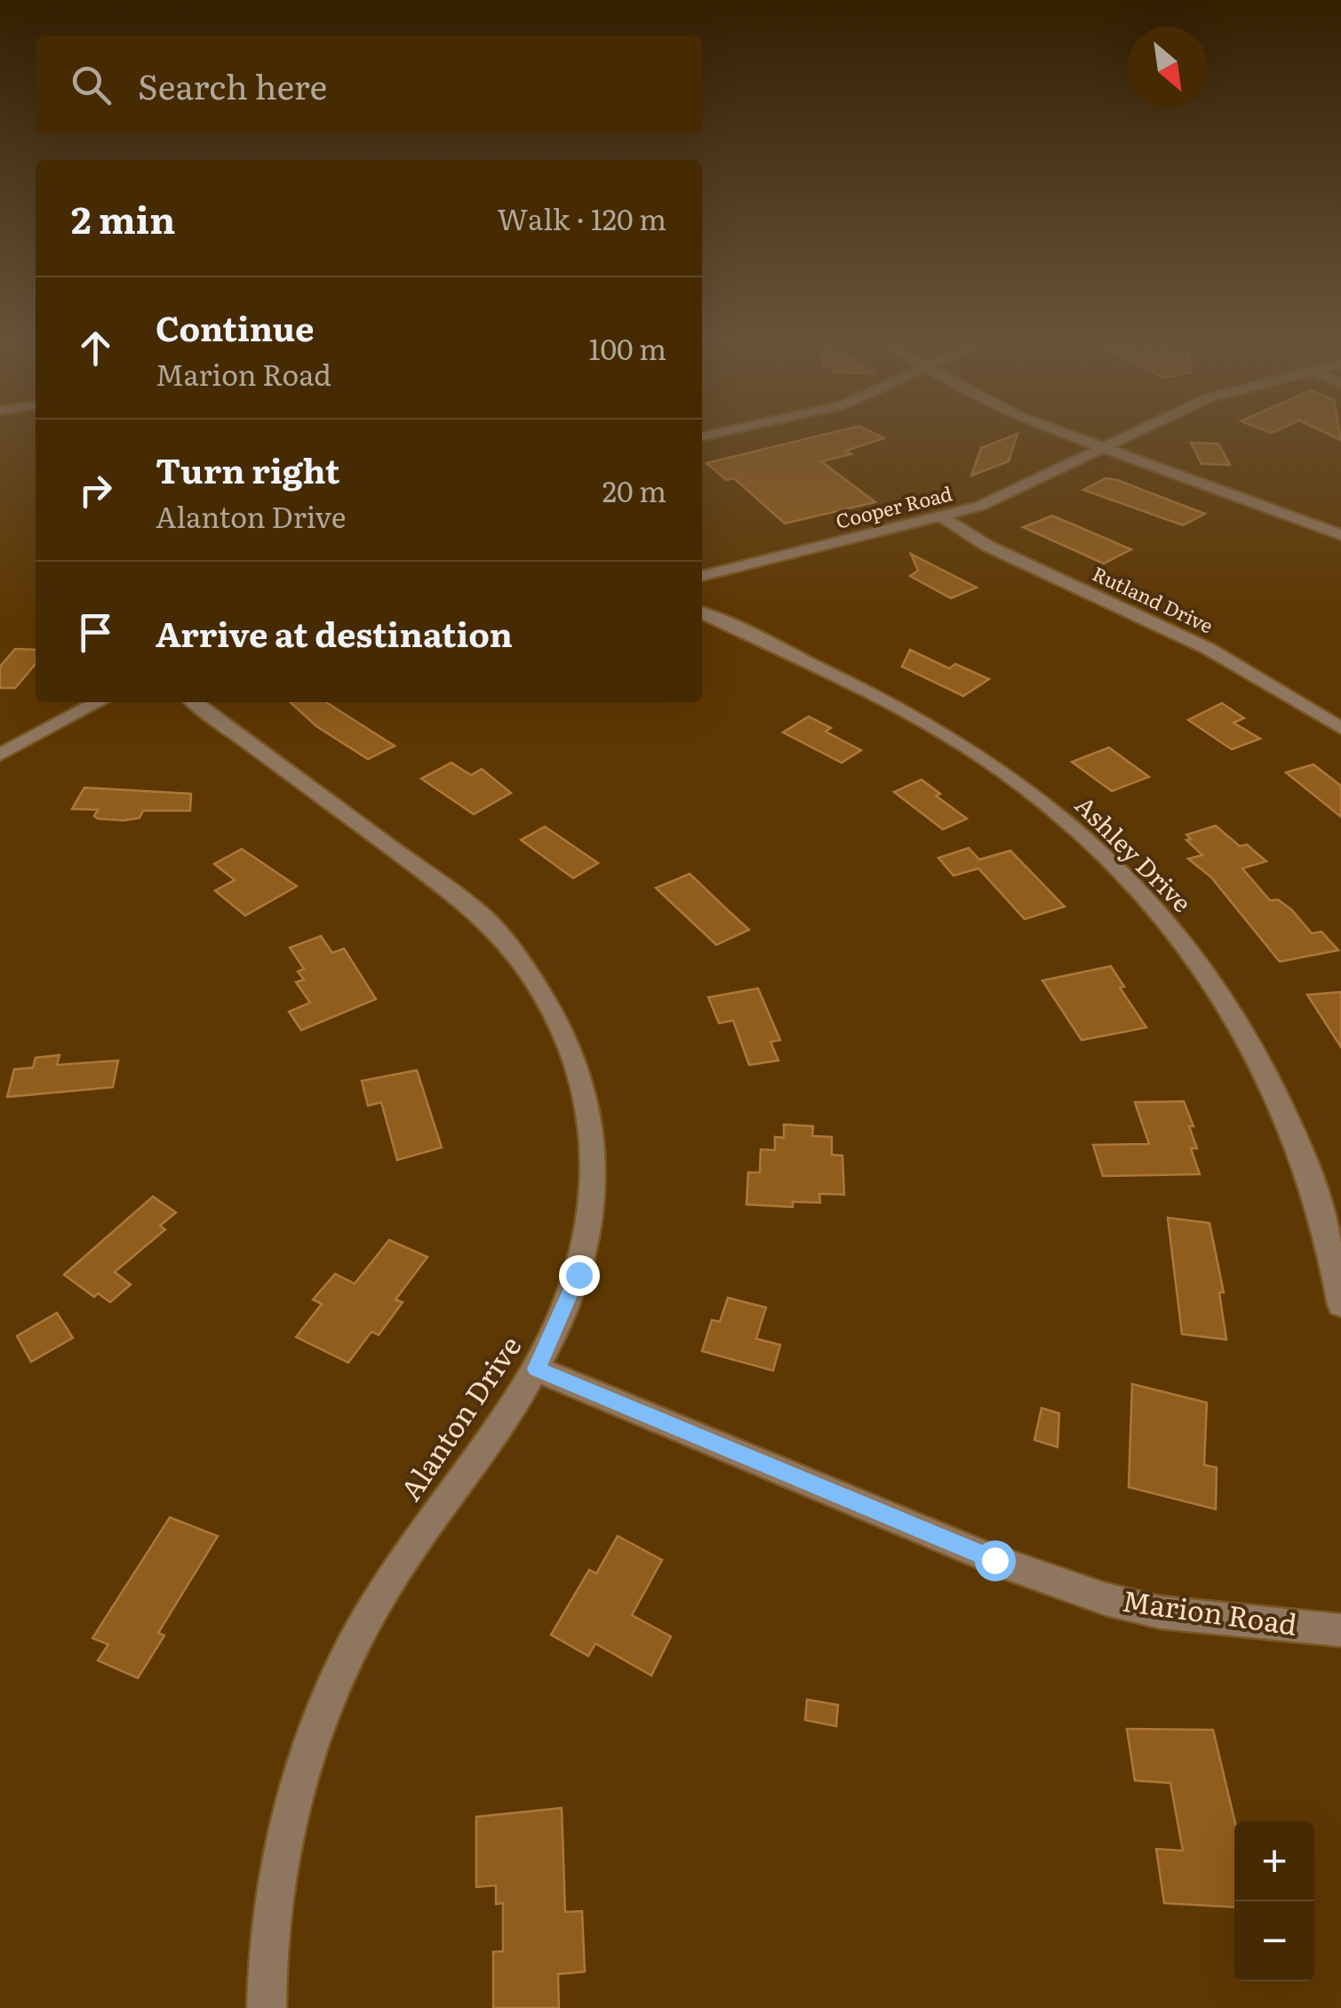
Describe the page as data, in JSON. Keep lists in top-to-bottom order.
{
  "streets": {
    "street": [
      "Cooper Road",
      "Rutland Drive",
      "Ashley Drive",
      "Alanton Drive",
      "Marion Road"
    ]
  },
  "crossings": [
    ["Cooper Road", "Rutland Drive"],
    ["Alanton Drive", "Marion Road"]
  ],
  "north": "bottom right",
  "page": {
    "search": "Search here",
    "heading": ["2 min", "Walk · 120 m"],
    "list": [
      ["Continue", "Marion Road", "100 m"],
      ["Turn right", "Alanton Drive", "20 m"],
      "Arrive at destination"
    ],
    "map_buttons": ["+", "−"]
  }
}
